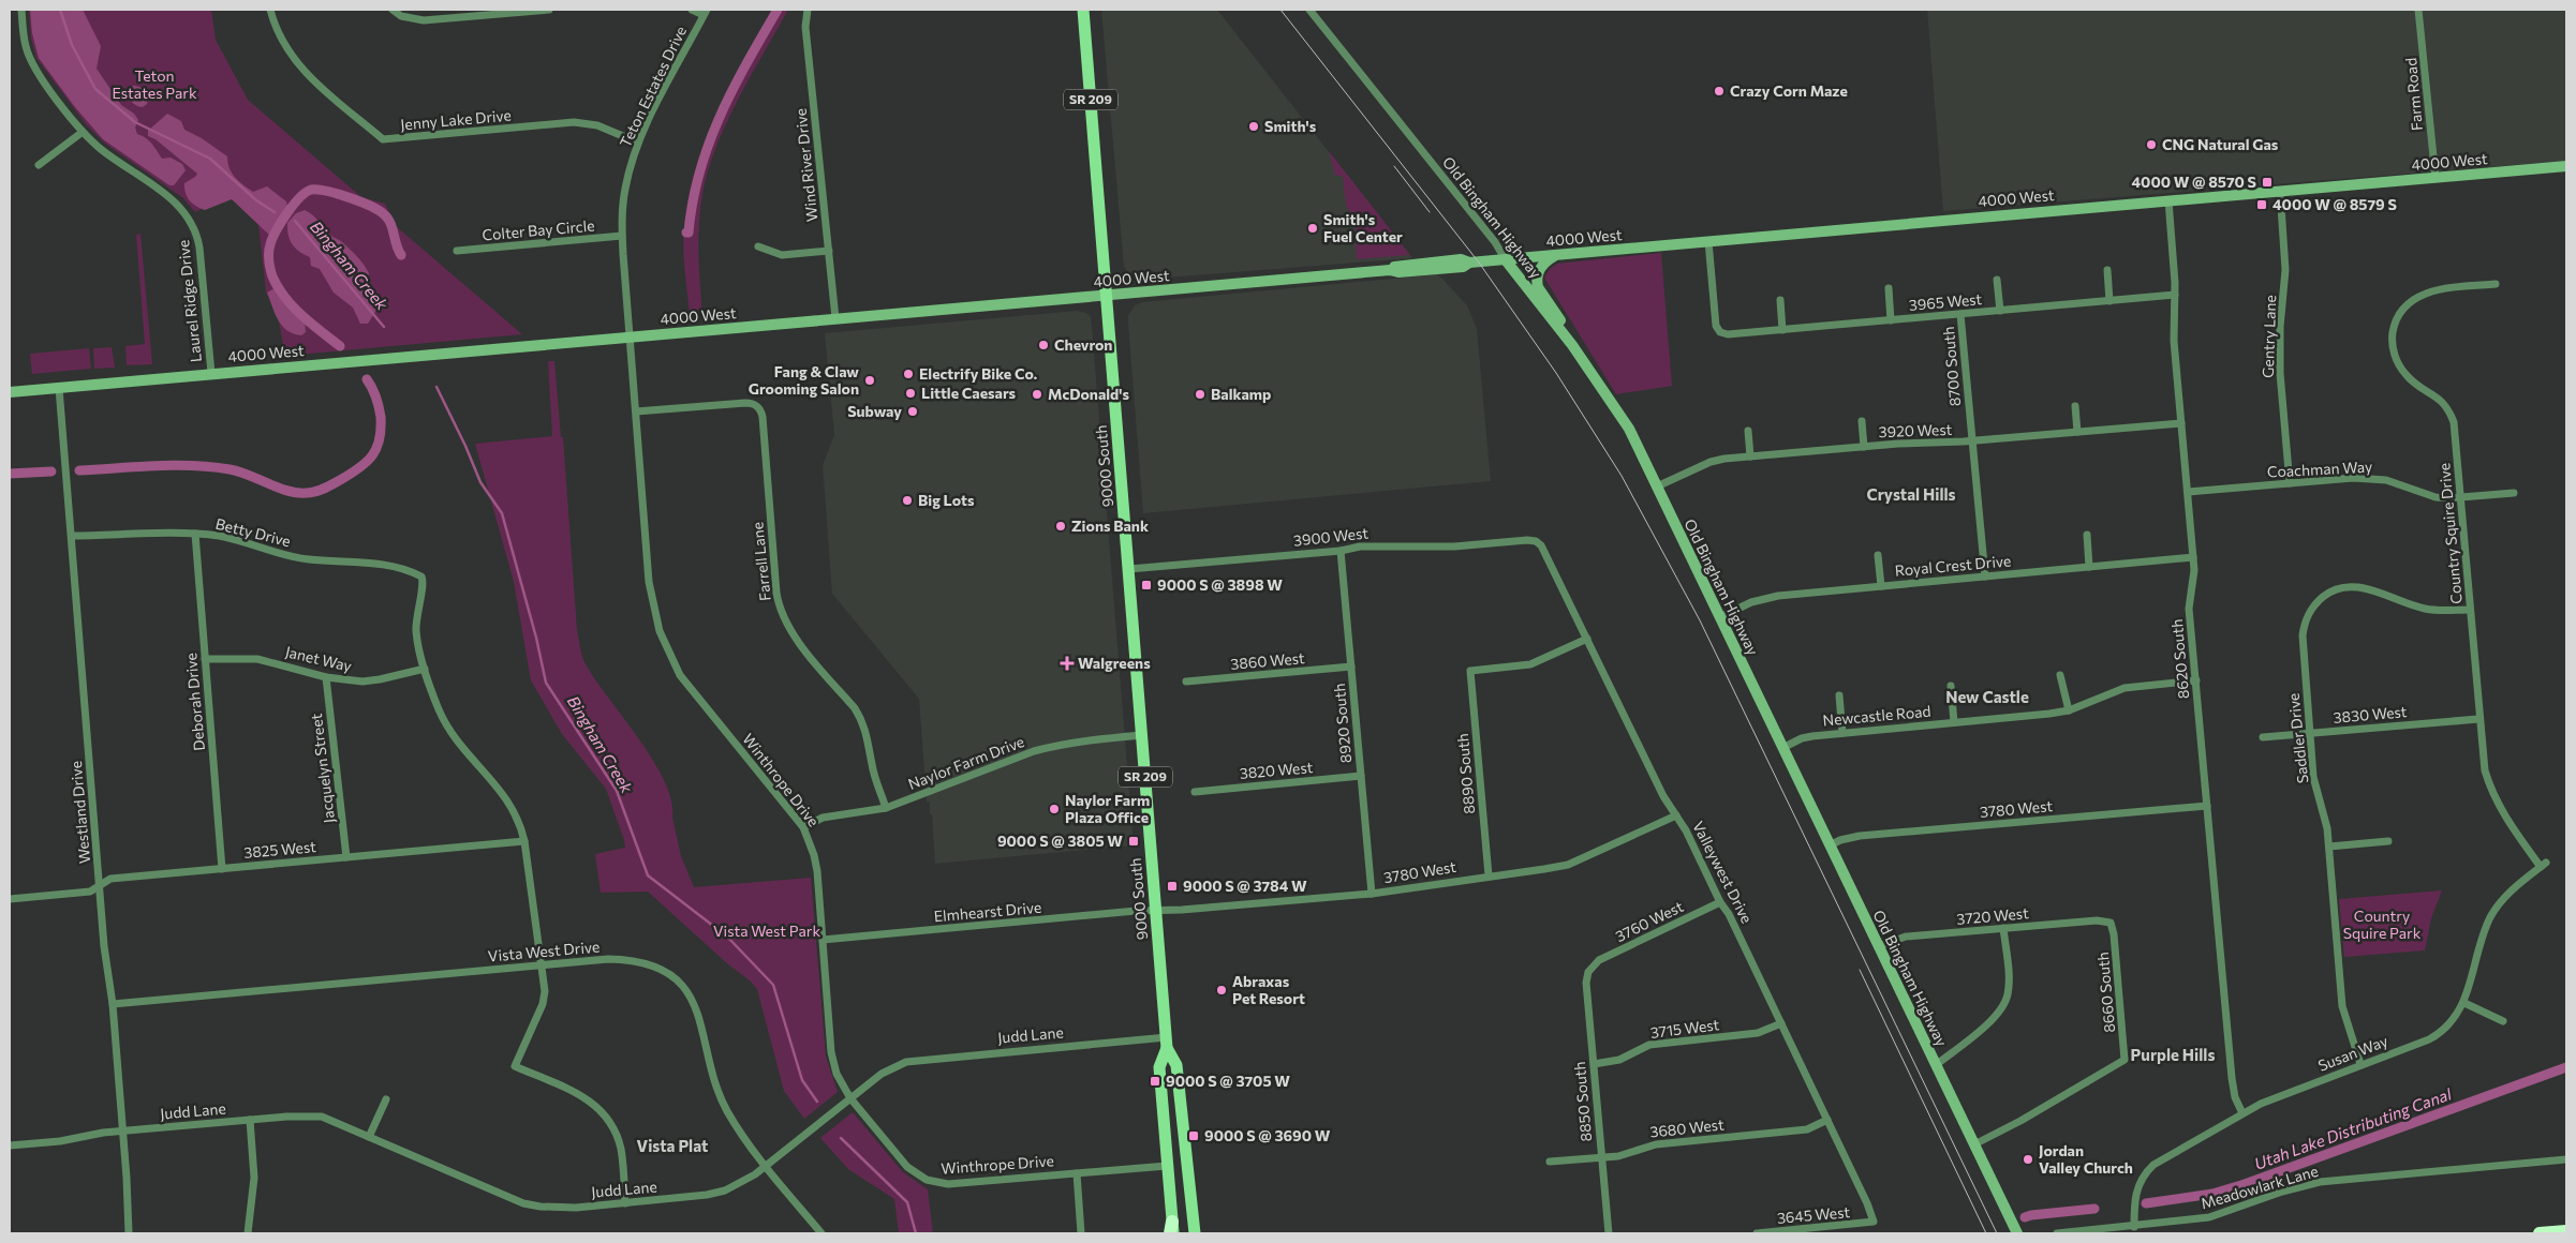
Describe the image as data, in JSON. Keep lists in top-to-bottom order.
{
  "streets": {
    "main road": [
      "SR 209",
      "4000 West",
      "Old Bingham Highway",
      "9000 South"
    ],
    "street": [
      "Teton Estates Drive",
      "Farm Road",
      "Jenny Lake Drive",
      "Wind River Drive",
      "Colter Bay Circle",
      "Laurel Ridge Drive",
      "3965 West",
      "Gentry Lane",
      "8700 South",
      "3920 West",
      "Coachman Way",
      "Betty Drive",
      "Country Squire Drive",
      "3900 West",
      "Farrell Lane",
      "Royal Crest Drive",
      "Janet Way",
      "8620 South",
      "3860 West",
      "Deborah Drive",
      "3830 West",
      "Newcastle Road",
      "8920 South",
      "Saddler Drive",
      "Naylor Farm Drive",
      "Jacquelyn Street",
      "3820 West",
      "8890 South",
      "Winthrope Drive",
      "3780 West",
      "Westland Drive",
      "3825 West",
      "Valleywest Drive",
      "Elmhearst Drive",
      "3720 West",
      "3760 West",
      "Vista West Drive",
      "8660 South",
      "3715 West",
      "Judd Lane",
      "Susan Way",
      "8850 South",
      "3680 West",
      "Meadowlark Lane",
      "3645 West"
    ]
  },
  "crossings": [
    ["Teton Estates Drive", "Jenny Lake Drive"],
    ["Teton Estates Drive", "4000 West"],
    ["Teton Estates Drive", "Colter Bay Circle"],
    ["Teton Estates Drive", "Winthrope Drive"],
    ["Farm Road", "4000 West"],
    ["4000 West", "Wind River Drive"],
    ["4000 West", "Old Bingham Highway"],
    ["4000 West", "Laurel Ridge Drive"],
    ["4000 West", "3965 West"],
    ["4000 West", "Gentry Lane"],
    ["4000 West", "9000 South"],
    ["4000 West", "8620 South"],
    ["4000 West", "Winthrope Drive"],
    ["4000 West", "Westland Drive"],
    ["Old Bingham Highway", "3920 West"],
    ["Old Bingham Highway", "Royal Crest Drive"],
    ["Old Bingham Highway", "Newcastle Road"],
    ["Old Bingham Highway", "3780 West"],
    ["Old Bingham Highway", "3720 West"],
    ["Old Bingham Highway", "8660 South"],
    ["3965 West", "8700 South"],
    ["3965 West", "8620 South"],
    ["Gentry Lane", "Coachman Way"],
    ["8700 South", "3920 West"],
    ["8700 South", "Royal Crest Drive"],
    ["3920 West", "8620 South"],
    ["9000 South", "3900 West"],
    ["9000 South", "Naylor Farm Drive"],
    ["9000 South", "Winthrope Drive"],
    ["9000 South", "3780 West"],
    ["9000 South", "Elmhearst Drive"],
    ["9000 South", "Judd Lane"],
    ["Coachman Way", "Country Squire Drive"],
    ["Coachman Way", "8620 South"],
    ["Betty Drive", "Janet Way"],
    ["Betty Drive", "Deborah Drive"],
    ["Betty Drive", "Westland Drive"],
    ["Country Squire Drive", "3830 West"],
    ["Country Squire Drive", "Saddler Drive"],
    ["Country Squire Drive", "Susan Way"],
    ["3900 West", "8920 South"],
    ["3900 West", "Valleywest Drive"],
    ["Farrell Lane", "Naylor Farm Drive"],
    ["Farrell Lane", "Winthrope Drive"],
    ["Royal Crest Drive", "8620 South"],
    ["Janet Way", "Deborah Drive"],
    ["Janet Way", "Jacquelyn Street"],
    ["8620 South", "Newcastle Road"],
    ["8620 South", "3780 West"],
    ["8620 South", "Susan Way"],
    ["3860 West", "8920 South"],
    ["Deborah Drive", "3825 West"],
    ["3830 West", "Saddler Drive"],
    ["8920 South", "3820 West"],
    ["8920 South", "3780 West"],
    ["Saddler Drive", "Susan Way"],
    ["Naylor Farm Drive", "Winthrope Drive"],
    ["Jacquelyn Street", "3825 West"],
    ["8890 South", "3780 West"],
    ["8890 South", "Valleywest Drive"],
    ["Winthrope Drive", "Elmhearst Drive"],
    ["Winthrope Drive", "Judd Lane"],
    ["3780 West", "Valleywest Drive"],
    ["3780 West", "Elmhearst Drive"],
    ["Westland Drive", "3825 West"],
    ["Westland Drive", "Vista West Drive"],
    ["Westland Drive", "Judd Lane"],
    ["Valleywest Drive", "3760 West"],
    ["Valleywest Drive", "3715 West"],
    ["Valleywest Drive", "3680 West"],
    ["Valleywest Drive", "3645 West"],
    ["3720 West", "8660 South"],
    ["3760 West", "8850 South"],
    ["Vista West Drive", "Judd Lane"],
    ["3715 West", "8850 South"],
    ["Susan Way", "Meadowlark Lane"],
    ["8850 South", "3680 West"]
  ],
  "districts": [
    "Crystal Hills",
    "New Castle",
    "Purple Hills",
    "Vista Plat"
  ],
  "water": ["Bingham Creek", "Utah Lake Distributing Canal"],
  "parks": ["Teton Estates Park", "Country Squire Park", "Vista West Park"],
  "places": {
    "other": [
      "Crazy Corn Maze",
      "Smith's",
      "CNG Natural Gas",
      "Smith's Fuel Center",
      "Chevron",
      "Electrify Bike Co.",
      "Fang & Claw Grooming Salon",
      "Little Caesars",
      "McDonald's",
      "Balkamp",
      "Subway",
      "Big Lots",
      "Zions Bank",
      "Naylor Farm Plaza Office",
      "Abraxas Pet Resort",
      "Jordan Valley Church"
    ],
    "transit": [
      "4000 W @ 8570 S",
      "4000 W @ 8579 S",
      "9000 S @ 3898 W",
      "9000 S @ 3805 W",
      "9000 S @ 3784 W",
      "9000 S @ 3705 W",
      "9000 S @ 3690 W"
    ],
    "health": ["Walgreens"]
  }
}
